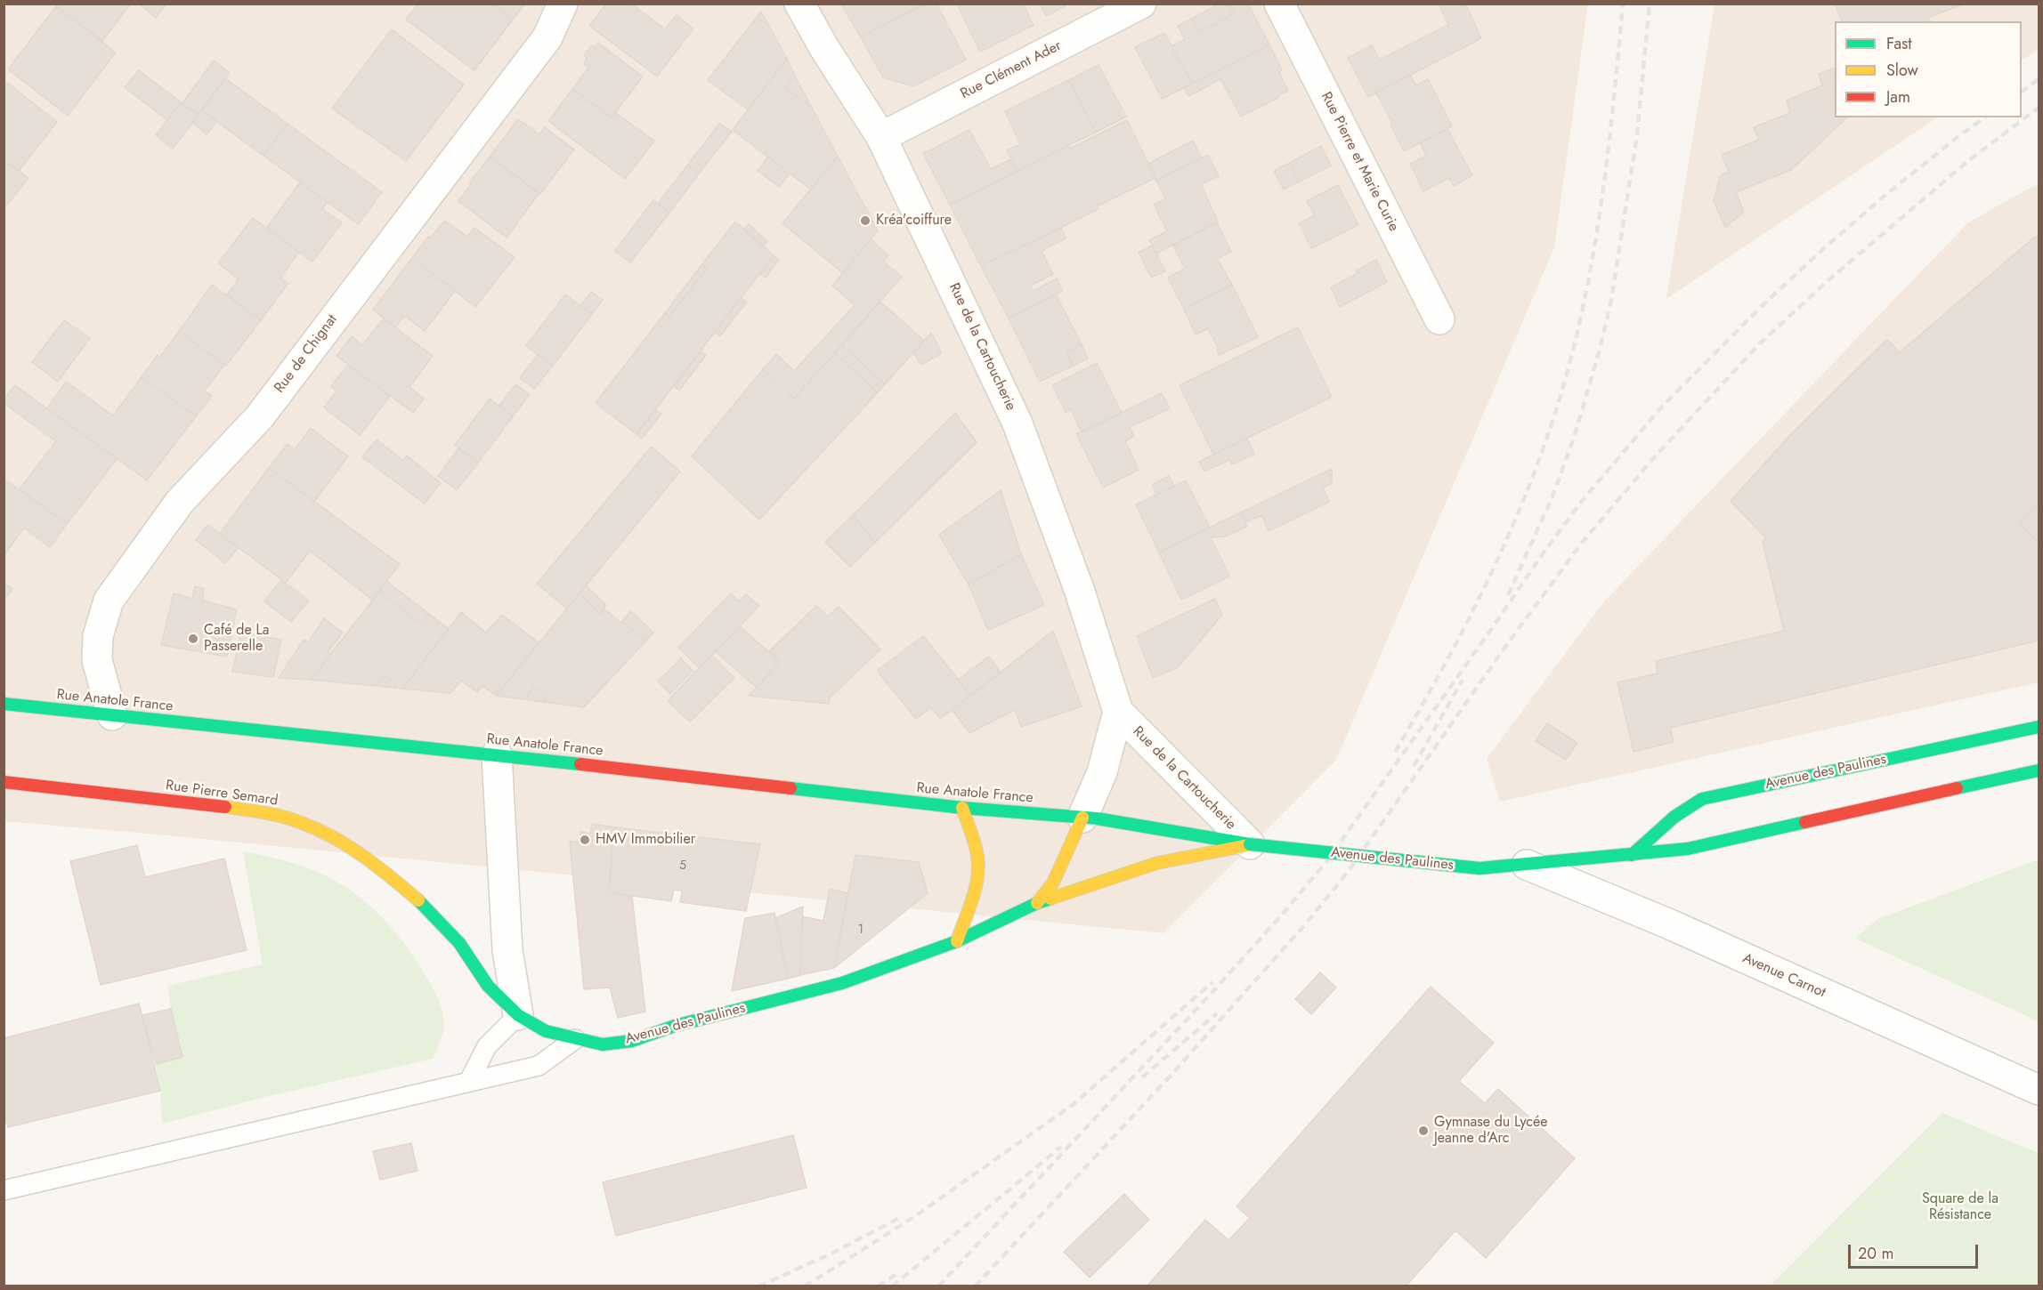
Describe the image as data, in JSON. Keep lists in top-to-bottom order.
{
  "streets": {
    "main road": ["Rue Anatole France", "Avenue des Paulines", "Rue Pierre Semard"],
    "street": [
      "Rue Clément Ader",
      "Rue Pierre et Marie Curie",
      "Rue de la Cartoucherie",
      "Rue de Chignat",
      "Avenue Carnot"
    ]
  },
  "crossings": [
    ["Rue Clément Ader", "Rue de la Cartoucherie"],
    ["Rue de la Cartoucherie", "Rue Anatole France"],
    ["Rue de la Cartoucherie", "Avenue des Paulines"],
    ["Rue de Chignat", "Rue Anatole France"],
    ["Rue Anatole France", "Avenue des Paulines"],
    ["Avenue des Paulines", "Rue Pierre Semard"],
    ["Avenue des Paulines", "Avenue Carnot"]
  ],
  "parks": ["Square de la Résistance"],
  "places": [
    "Kréa'coiffure",
    "Café de La Passerelle",
    "HMV Immobilier",
    "Gymnase du Lycée Jeanne d'Arc"
  ],
  "house_numbers": ["5", "1"],
  "legend": ["Fast", "Slow", "Jam"],
  "scale_bar": "20 m"
}
